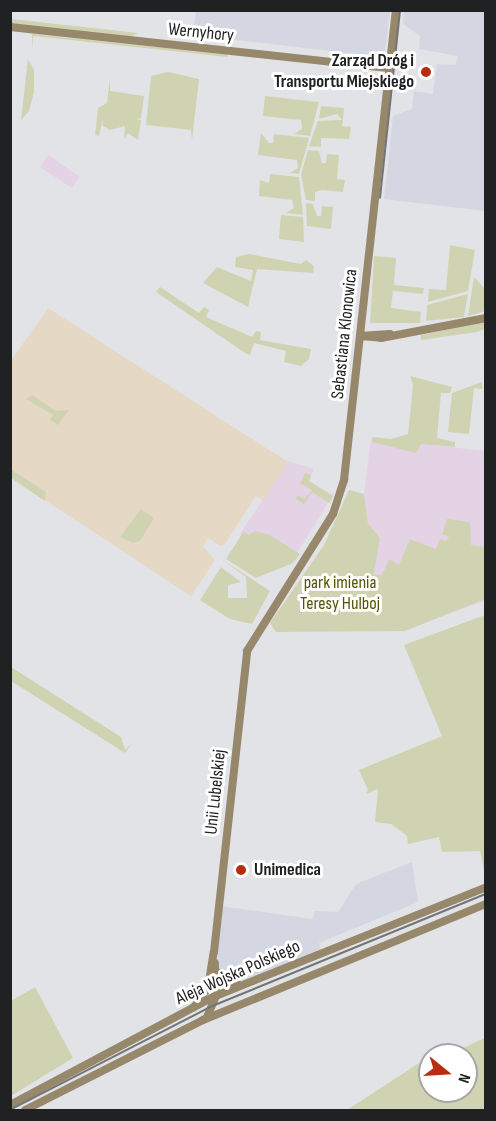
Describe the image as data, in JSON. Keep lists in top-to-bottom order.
{
  "streets": {
    "street": [
      "Wernyhory",
      "Sebastiana Klonowica",
      "Unii Lubelskiej",
      "Aleja Wojska Polskiego"
    ]
  },
  "crossings": [
    ["Wernyhory", "Sebastiana Klonowica"],
    ["Sebastiana Klonowica", "Unii Lubelskiej"],
    ["Unii Lubelskiej", "Aleja Wojska Polskiego"]
  ],
  "parks": ["park imienia Teresy Hulboj"],
  "places": ["Zarząd Dróg i Transportu Miejskiego", "Unimedica"],
  "north": "right"
}
